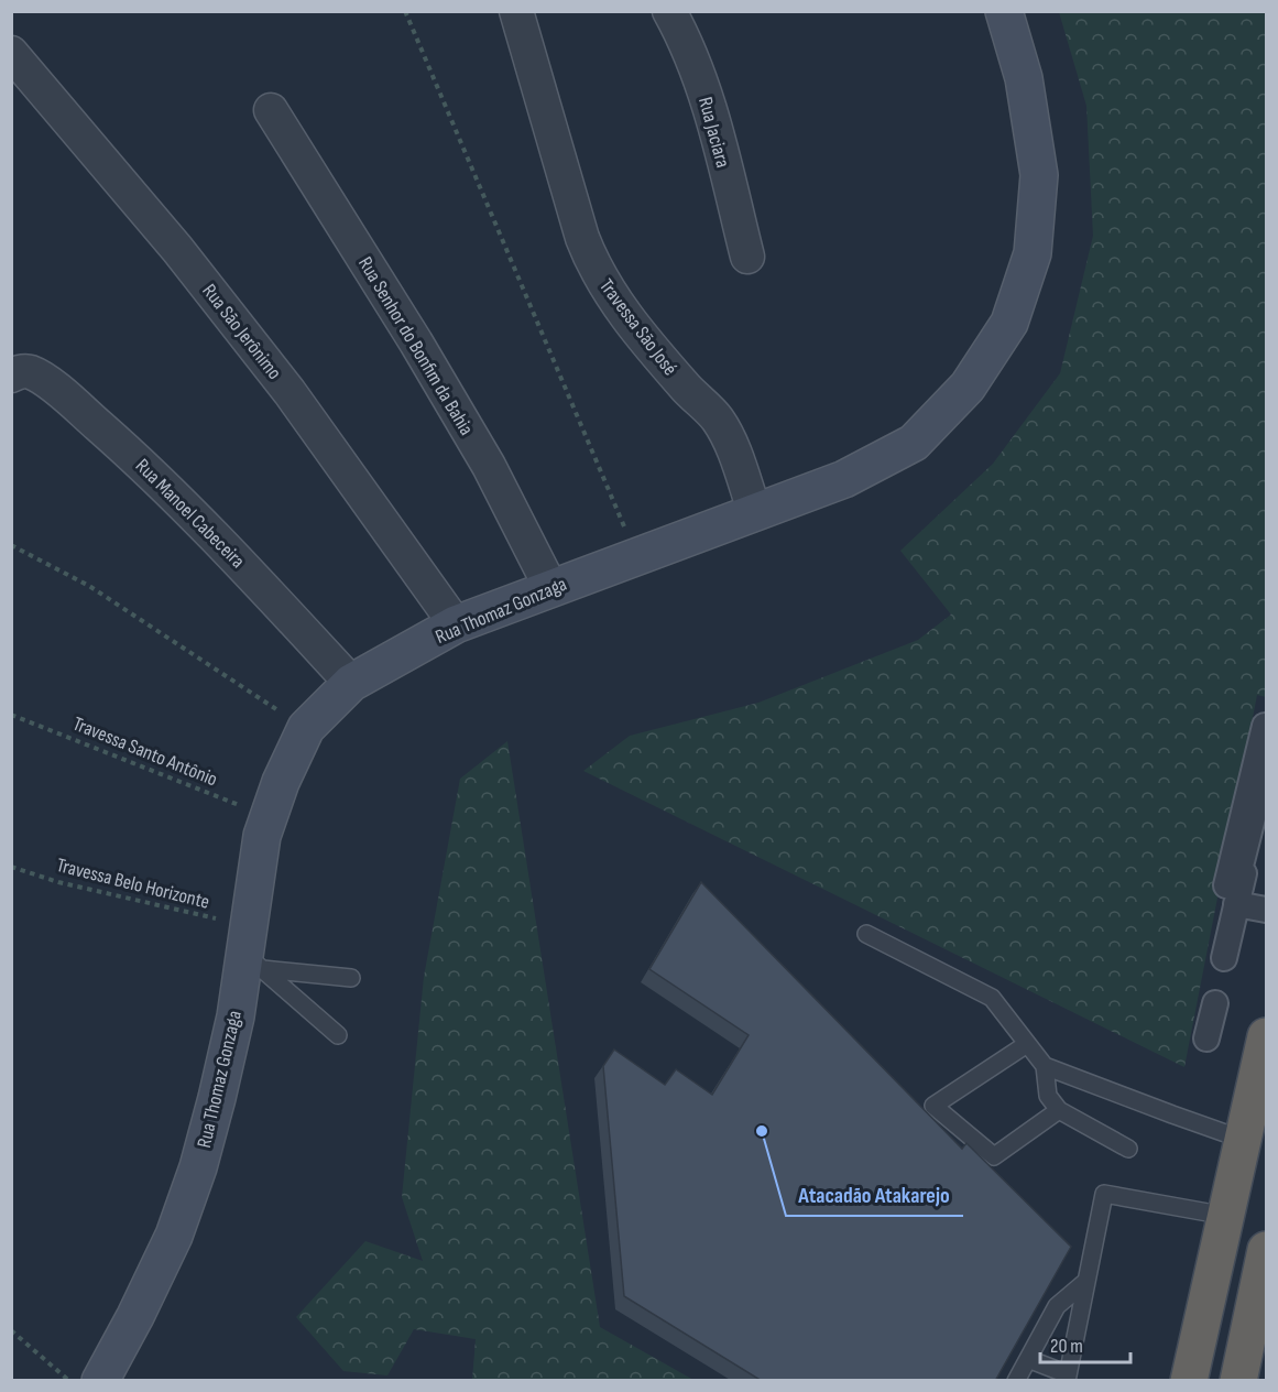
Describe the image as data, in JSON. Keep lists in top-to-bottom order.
{
  "streets": {
    "main road": ["Rua Thomaz Gonzaga"],
    "street": [
      "Rua Jaciara",
      "Travessa São José",
      "Rua São Jerônimo",
      "Rua Senhor do Bonfim da Bahia",
      "Rua Manoel Cabeceira"
    ],
    "path": ["Travessa Santo Antônio", "Travessa Belo Horizonte"]
  },
  "crossings": [
    ["Travessa São José", "Rua Thomaz Gonzaga"],
    ["Rua São Jerônimo", "Rua Thomaz Gonzaga"],
    ["Rua Senhor do Bonfim da Bahia", "Rua Thomaz Gonzaga"],
    ["Rua Manoel Cabeceira", "Rua Thomaz Gonzaga"],
    ["Rua Thomaz Gonzaga", "Travessa Santo Antônio"],
    ["Rua Thomaz Gonzaga", "Travessa Belo Horizonte"]
  ],
  "places": ["Atacadão Atakarejo"],
  "scale_bar": "20 m"
}
